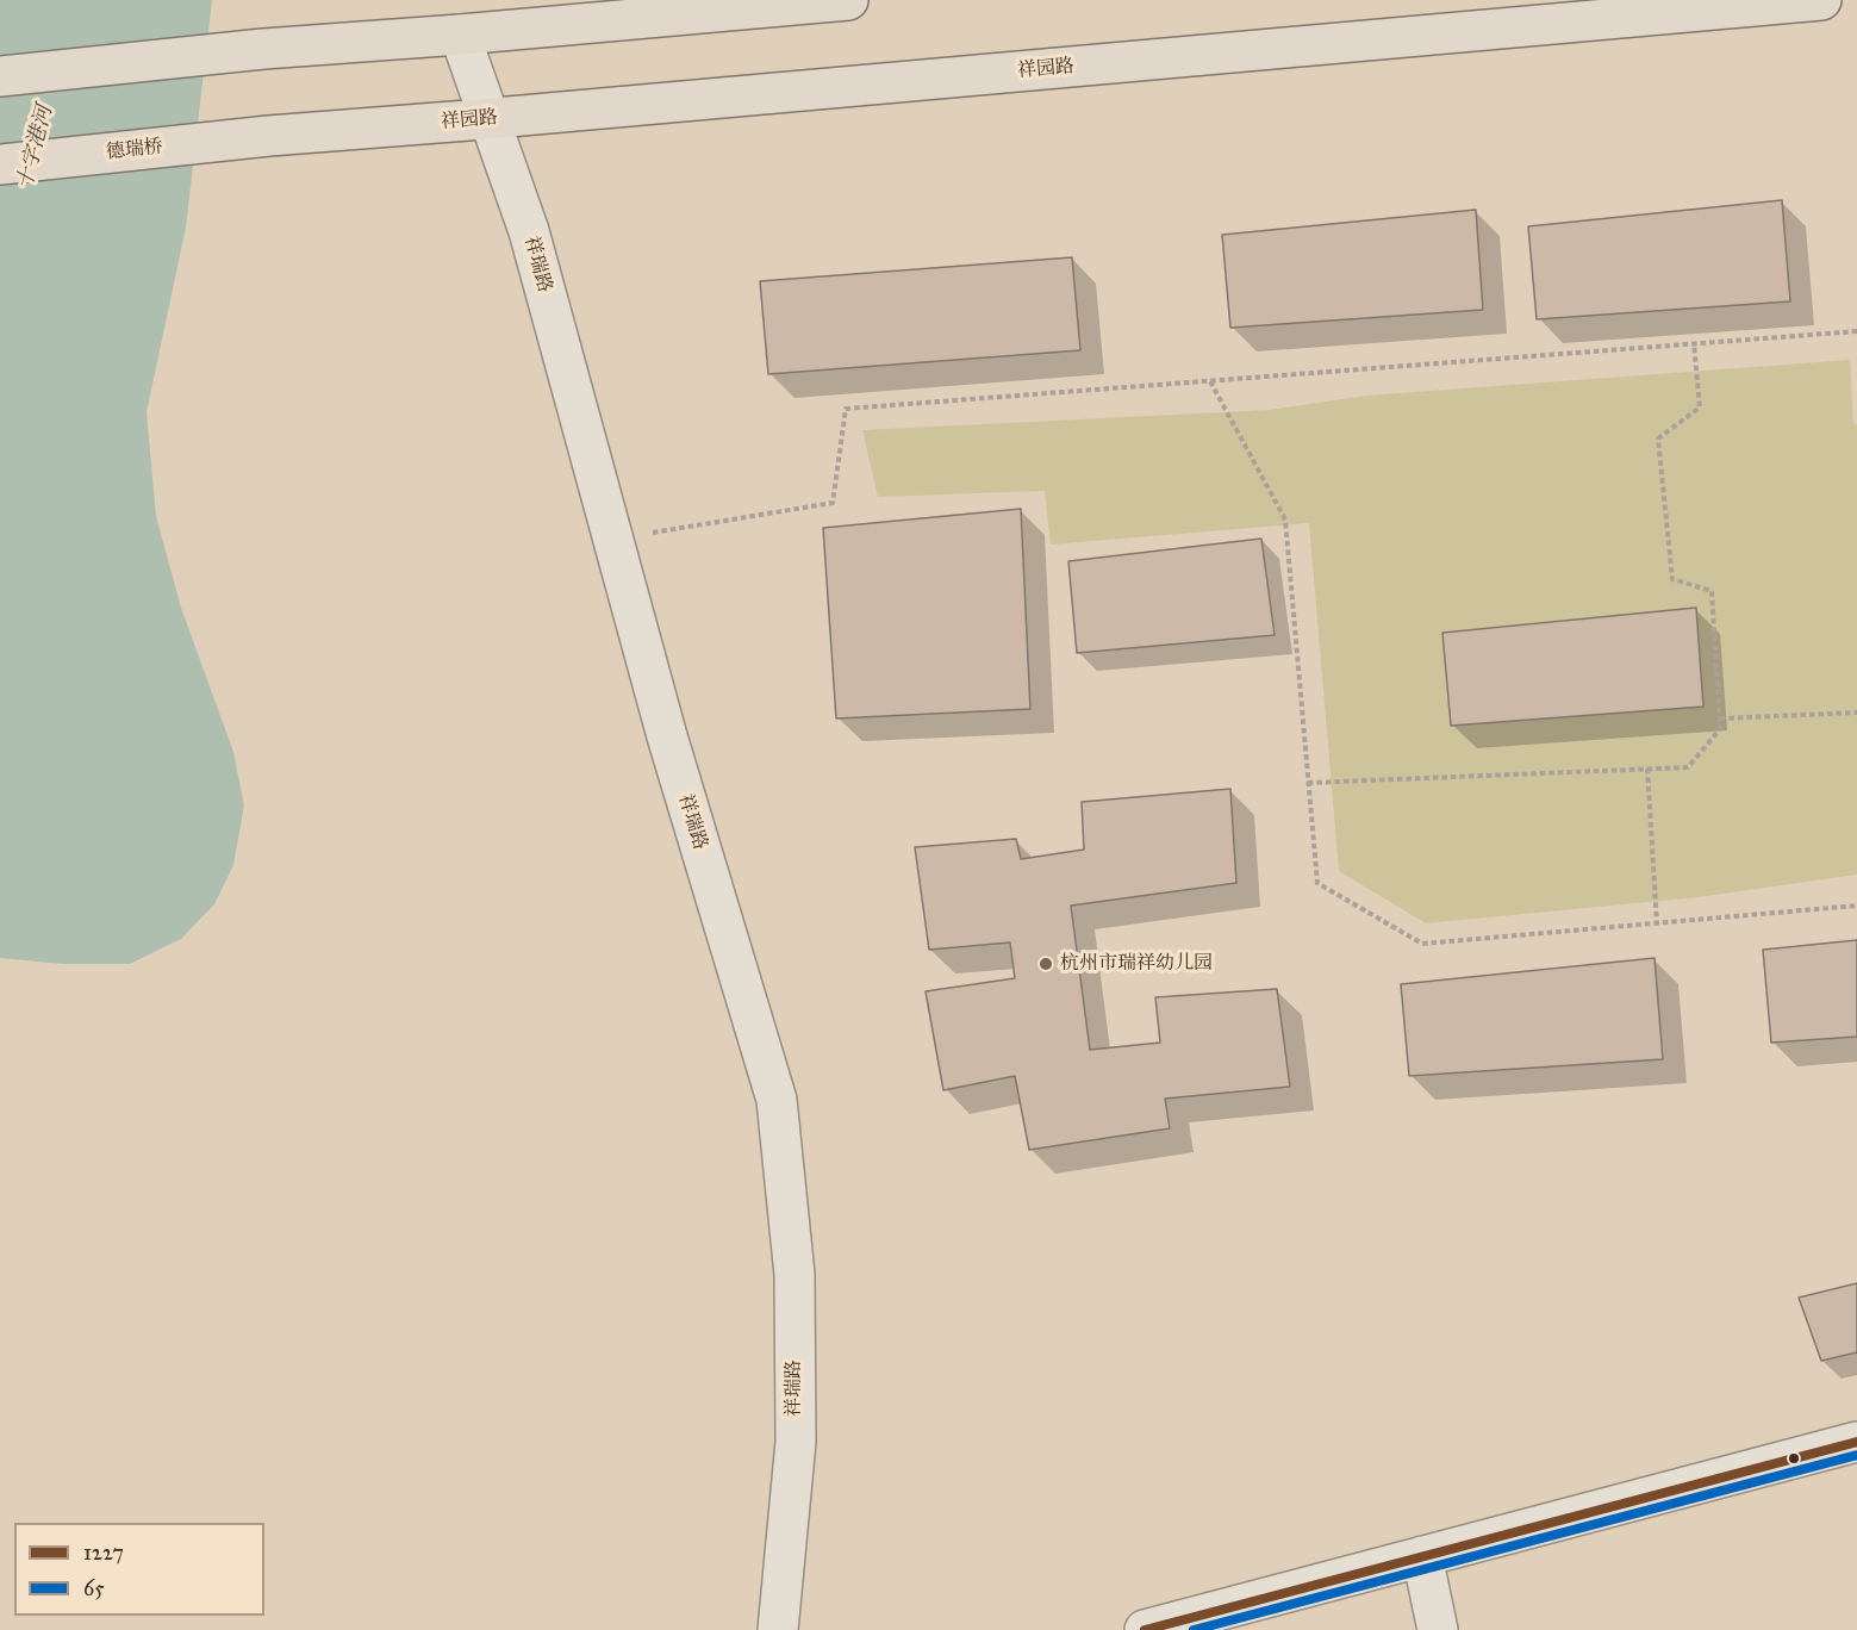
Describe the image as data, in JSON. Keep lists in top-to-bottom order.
{
  "streets": {
    "main road": ["祥园路", "德瑞桥"],
    "street": ["祥瑞路"]
  },
  "crossings": [
    ["祥园路", "德瑞桥"],
    ["祥园路", "祥瑞路"]
  ],
  "water": ["十字港河"],
  "places": ["杭州市瑞祥幼儿园"],
  "lines": ["transit line 1227", "transit line 65"],
  "legend": ["1227", "65"]
}
